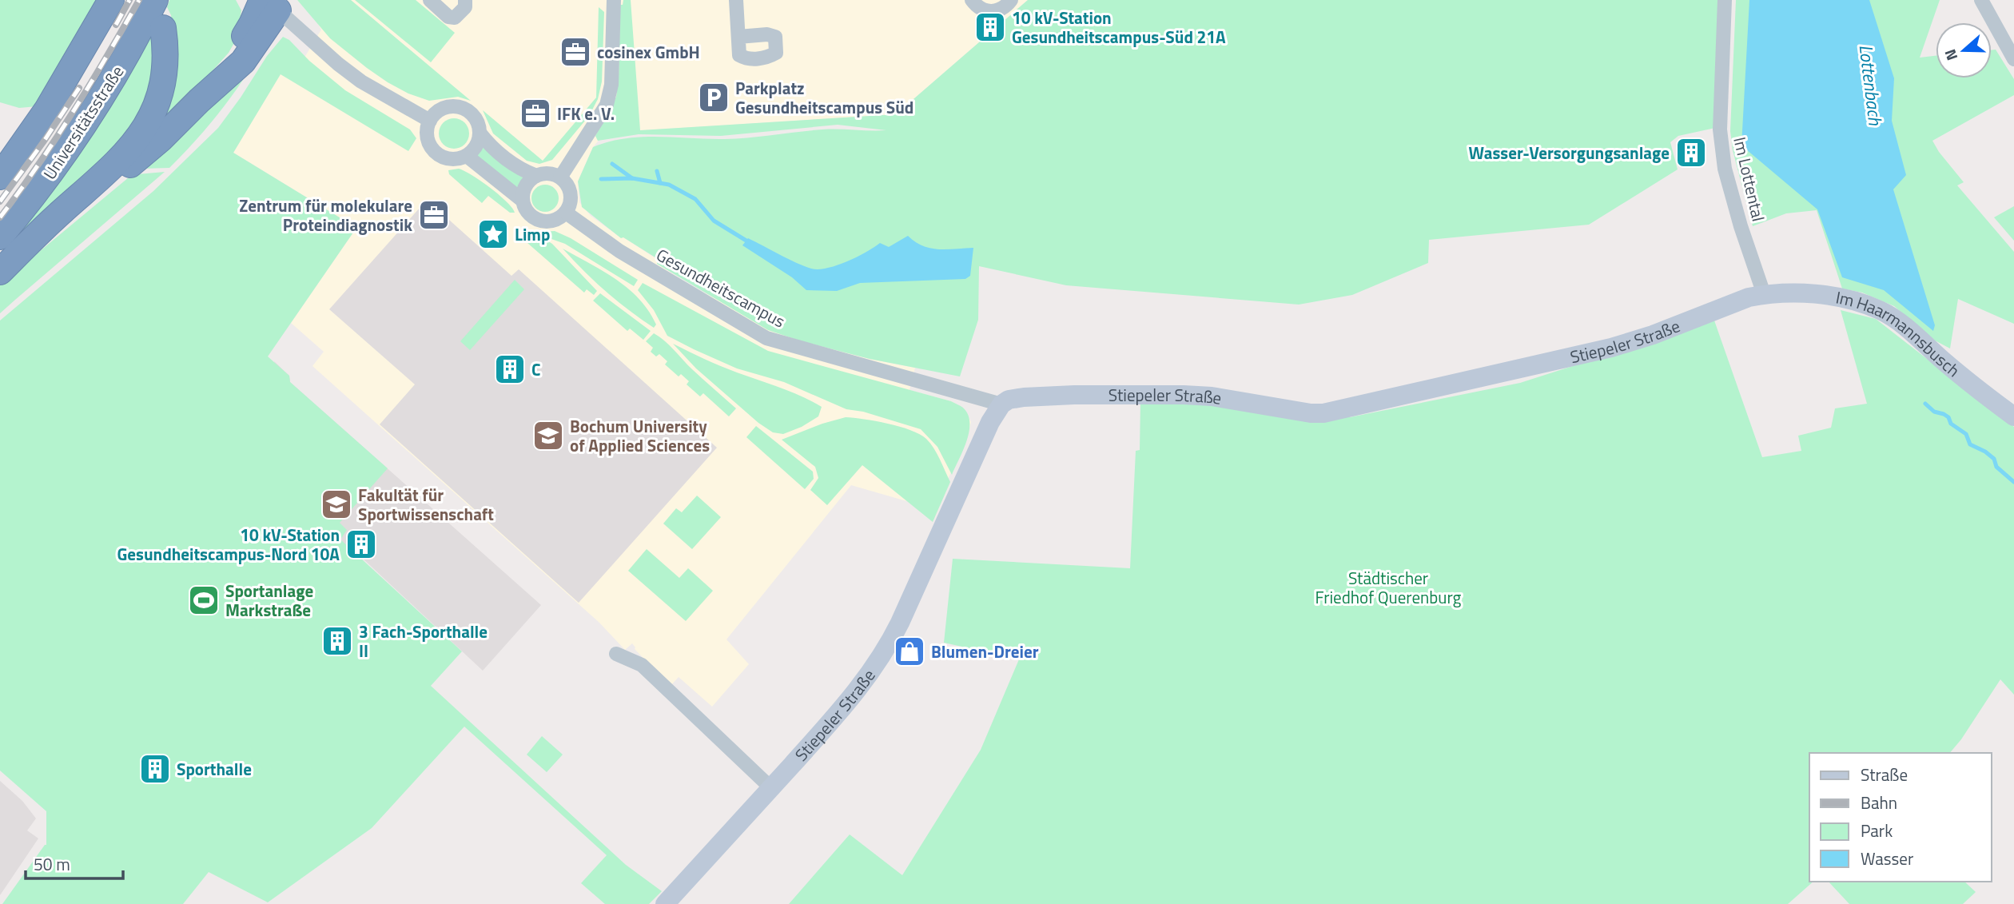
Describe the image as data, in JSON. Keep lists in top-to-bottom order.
{
  "streets": {
    "highway": ["Universitätsstraße"],
    "street": [
      "Im Lottental",
      "Gesundheitscampus",
      "Im Haarmannsbusch",
      "Stiepeler Straße"
    ]
  },
  "crossings": [
    ["Im Lottental", "Im Haarmannsbusch"],
    ["Im Lottental", "Stiepeler Straße"],
    ["Gesundheitscampus", "Stiepeler Straße"],
    ["Im Haarmannsbusch", "Stiepeler Straße"]
  ],
  "water": ["Lottenbach"],
  "parks": ["Städtischer Friedhof Querenburg"],
  "places": {
    "building": [
      "10 kV-Station Gesundheitscampus-Süd 21A",
      "Wasser-Versorgungsanlage",
      "C",
      "10 kV-Station Gesundheitscampus-Nord 10A",
      "3 Fach-Sporthalle II",
      "Sporthalle"
    ],
    "office": ["cosinex GmbH", "IFK e. V.", "Zentrum für molekulare Proteindiagnostik"],
    "parking": ["Parkplatz Gesundheitscampus Süd"],
    "place": ["Limp"],
    "school or university": ["Bochum University of Applied Sciences", "Fakultät für Sportwissenschaft"],
    "sports": ["Sportanlage Markstraße"],
    "shop": ["Blumen-Dreier"]
  },
  "legend": [
    "Straße",
    "Bahn",
    "Park",
    "Wasser"
  ],
  "scale_bar": "50 m",
  "north": "left"
}
